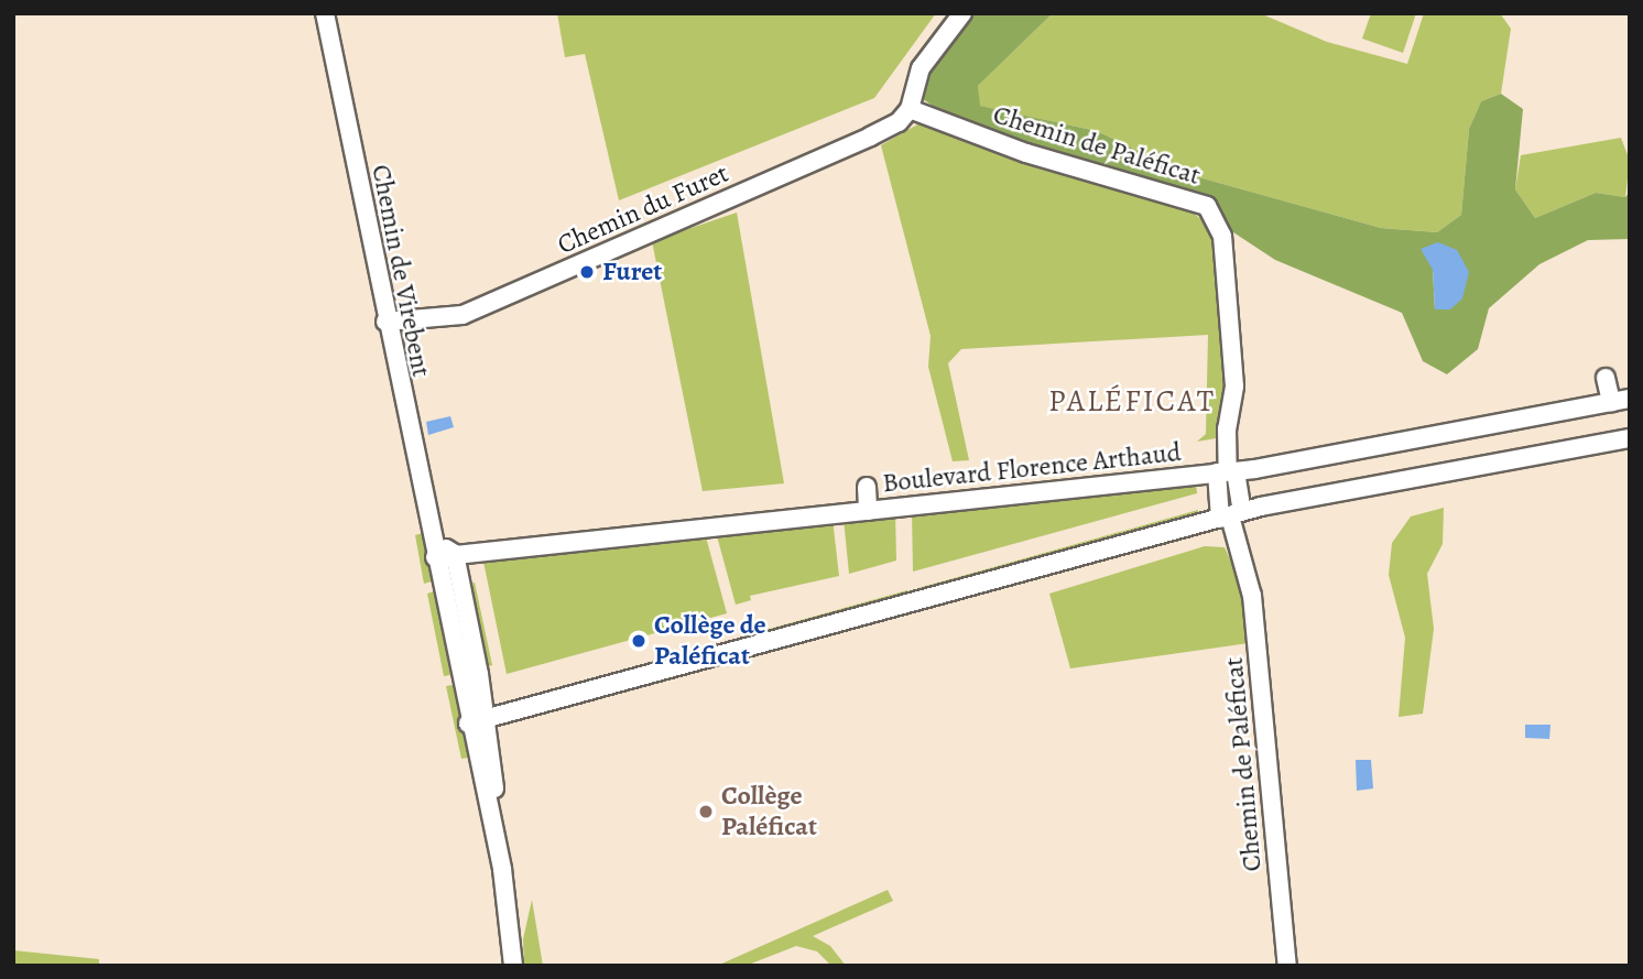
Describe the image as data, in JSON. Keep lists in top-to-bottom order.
{
  "streets": {
    "street": [
      "Chemin de Paléficat",
      "Chemin du Furet",
      "Chemin de Virebent",
      "Boulevard Florence Arthaud"
    ]
  },
  "crossings": [
    ["Chemin de Paléficat", "Chemin du Furet"],
    ["Chemin de Paléficat", "Boulevard Florence Arthaud"],
    ["Chemin du Furet", "Chemin de Virebent"],
    ["Chemin de Virebent", "Boulevard Florence Arthaud"]
  ],
  "districts": ["PALÉFICAT"],
  "places": ["Furet", "Collège de Paléficat", "Collège Paléficat"]
}
